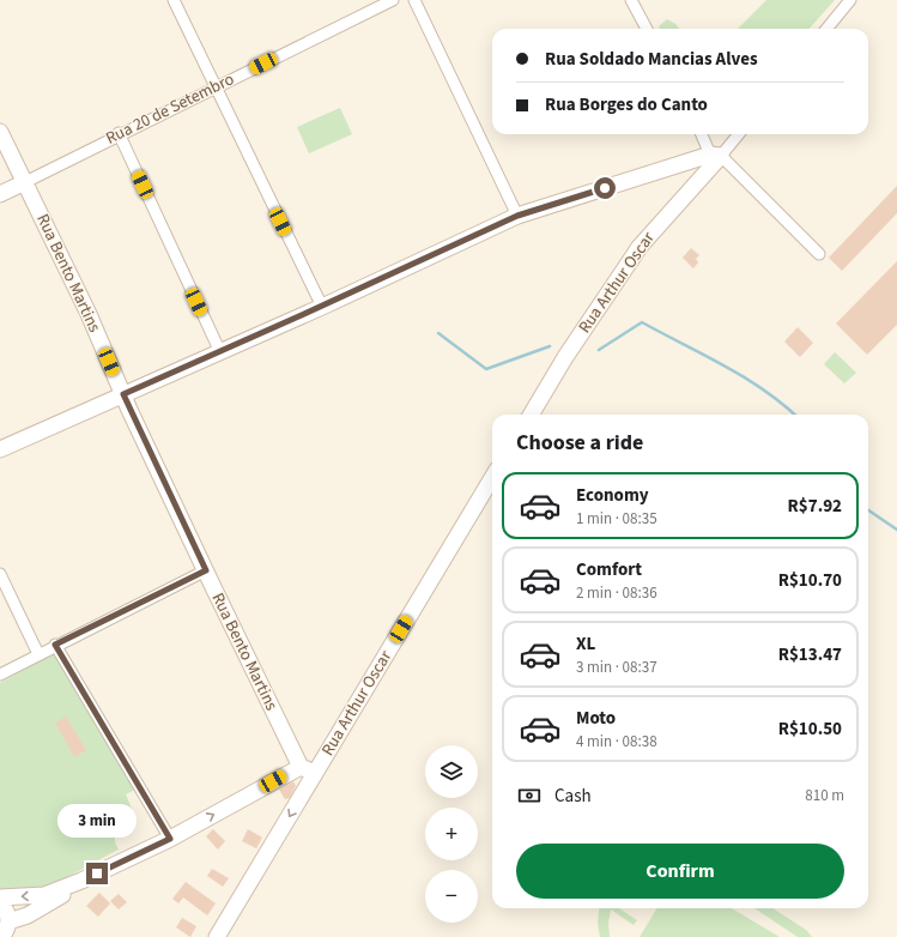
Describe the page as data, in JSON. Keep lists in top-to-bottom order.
{
  "streets": {
    "street": ["Rua 20 de Setembro", "Rua Bento Martins", "Rua Arthur Oscar"]
  },
  "crossings": [
    ["Rua 20 de Setembro", "Rua Bento Martins"],
    ["Rua Bento Martins", "Rua Arthur Oscar"]
  ],
  "page": {
    "banner": ["Rua Soldado Mancias Alves", "Rua Borges do Canto"],
    "heading": "Choose a ride",
    "list": [
      {
        "name": "Economy",
        "note": "1 min · 08:35",
        "value": "R$7.92"
      },
      {
        "name": "Comfort",
        "note": "2 min · 08:36",
        "value": "R$10.70"
      },
      {
        "name": "XL",
        "note": "3 min · 08:37",
        "value": "R$13.47"
      },
      {
        "name": "Moto",
        "note": "4 min · 08:38",
        "value": "R$10.50"
      }
    ],
    "map_buttons": ["+", "−"],
    "pay": ["Cash", "810 m"],
    "bubble": "3 min",
    "buttons": "Confirm"
  }
}
